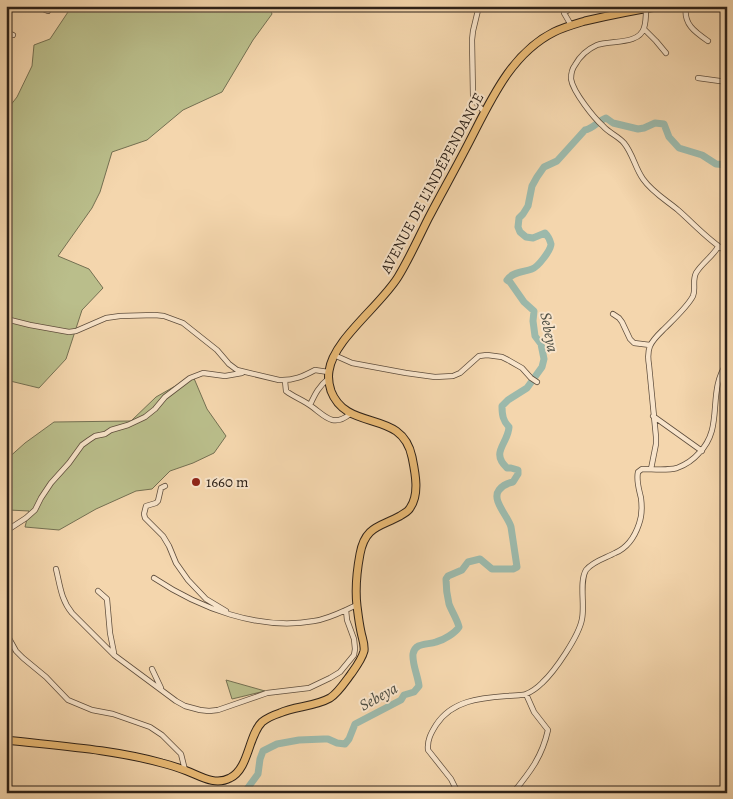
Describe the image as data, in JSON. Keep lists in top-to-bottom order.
{
  "streets": {
    "highway": ["AVENUE DE L'INDÉPENDANCE"]
  },
  "water": ["Sebeya"],
  "places": ["1660 m"]
}
